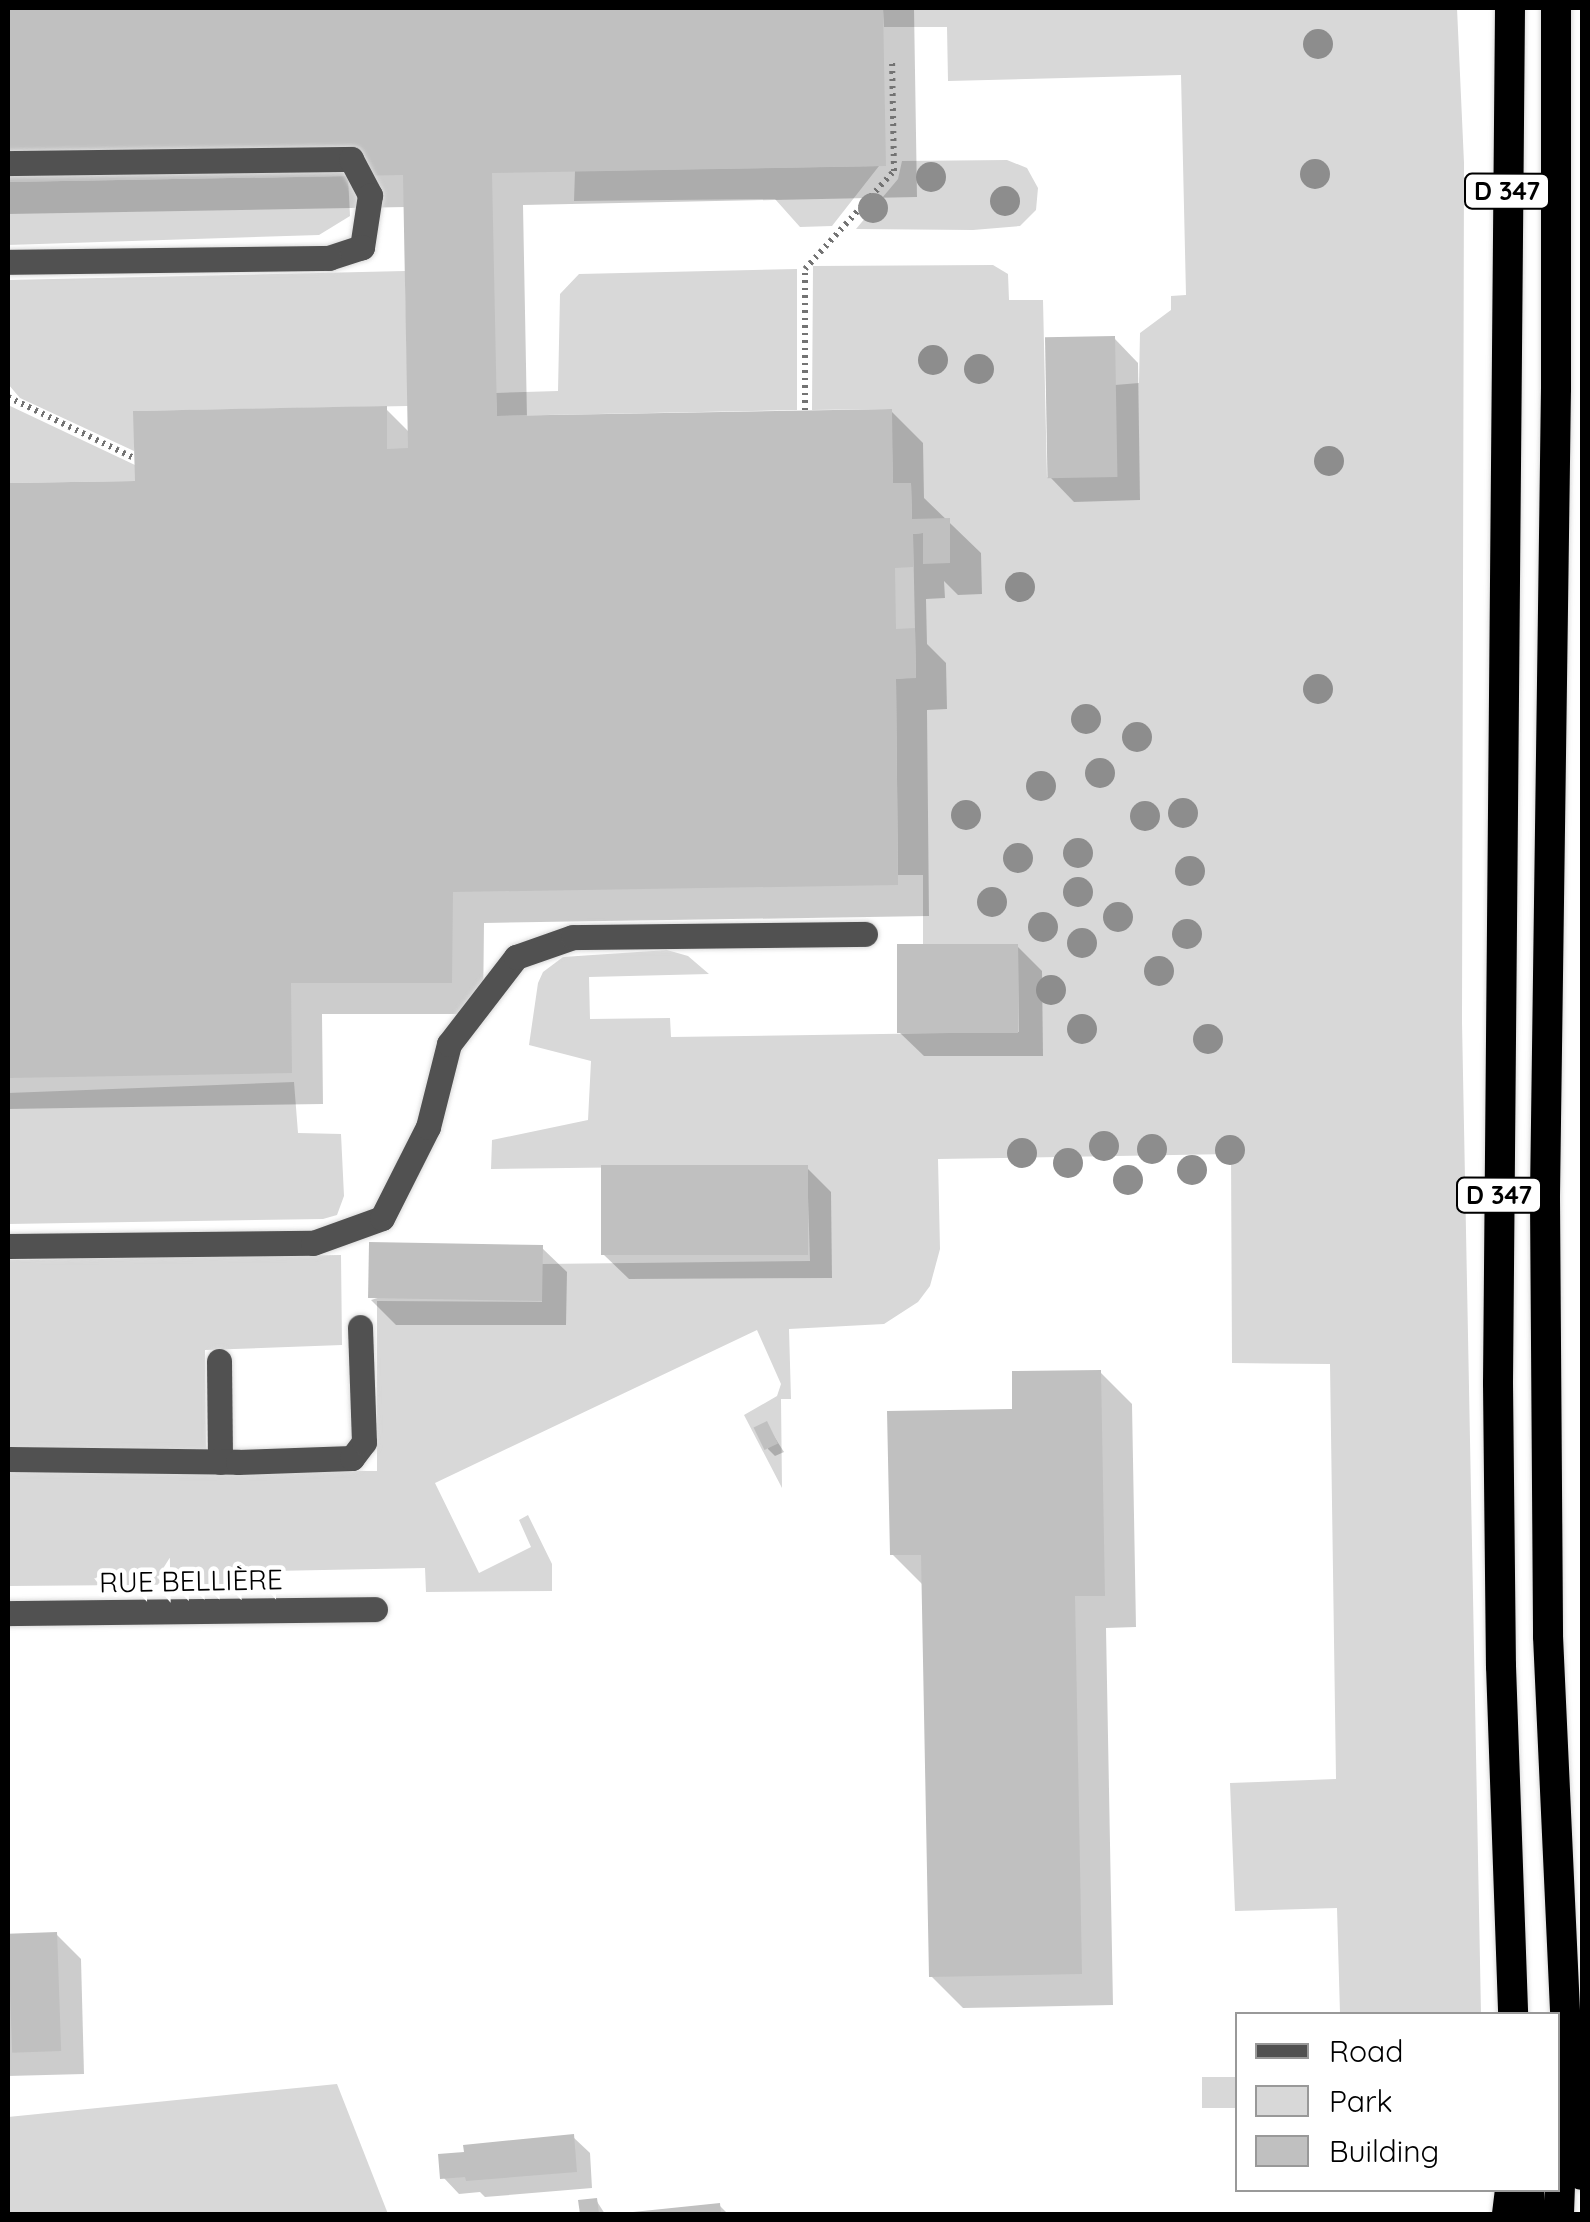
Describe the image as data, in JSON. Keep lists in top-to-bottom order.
{
  "streets": {
    "highway": ["D 347"],
    "street": ["RUE BELLIÈRE"]
  },
  "legend": ["Road", "Park", "Building"]
}
